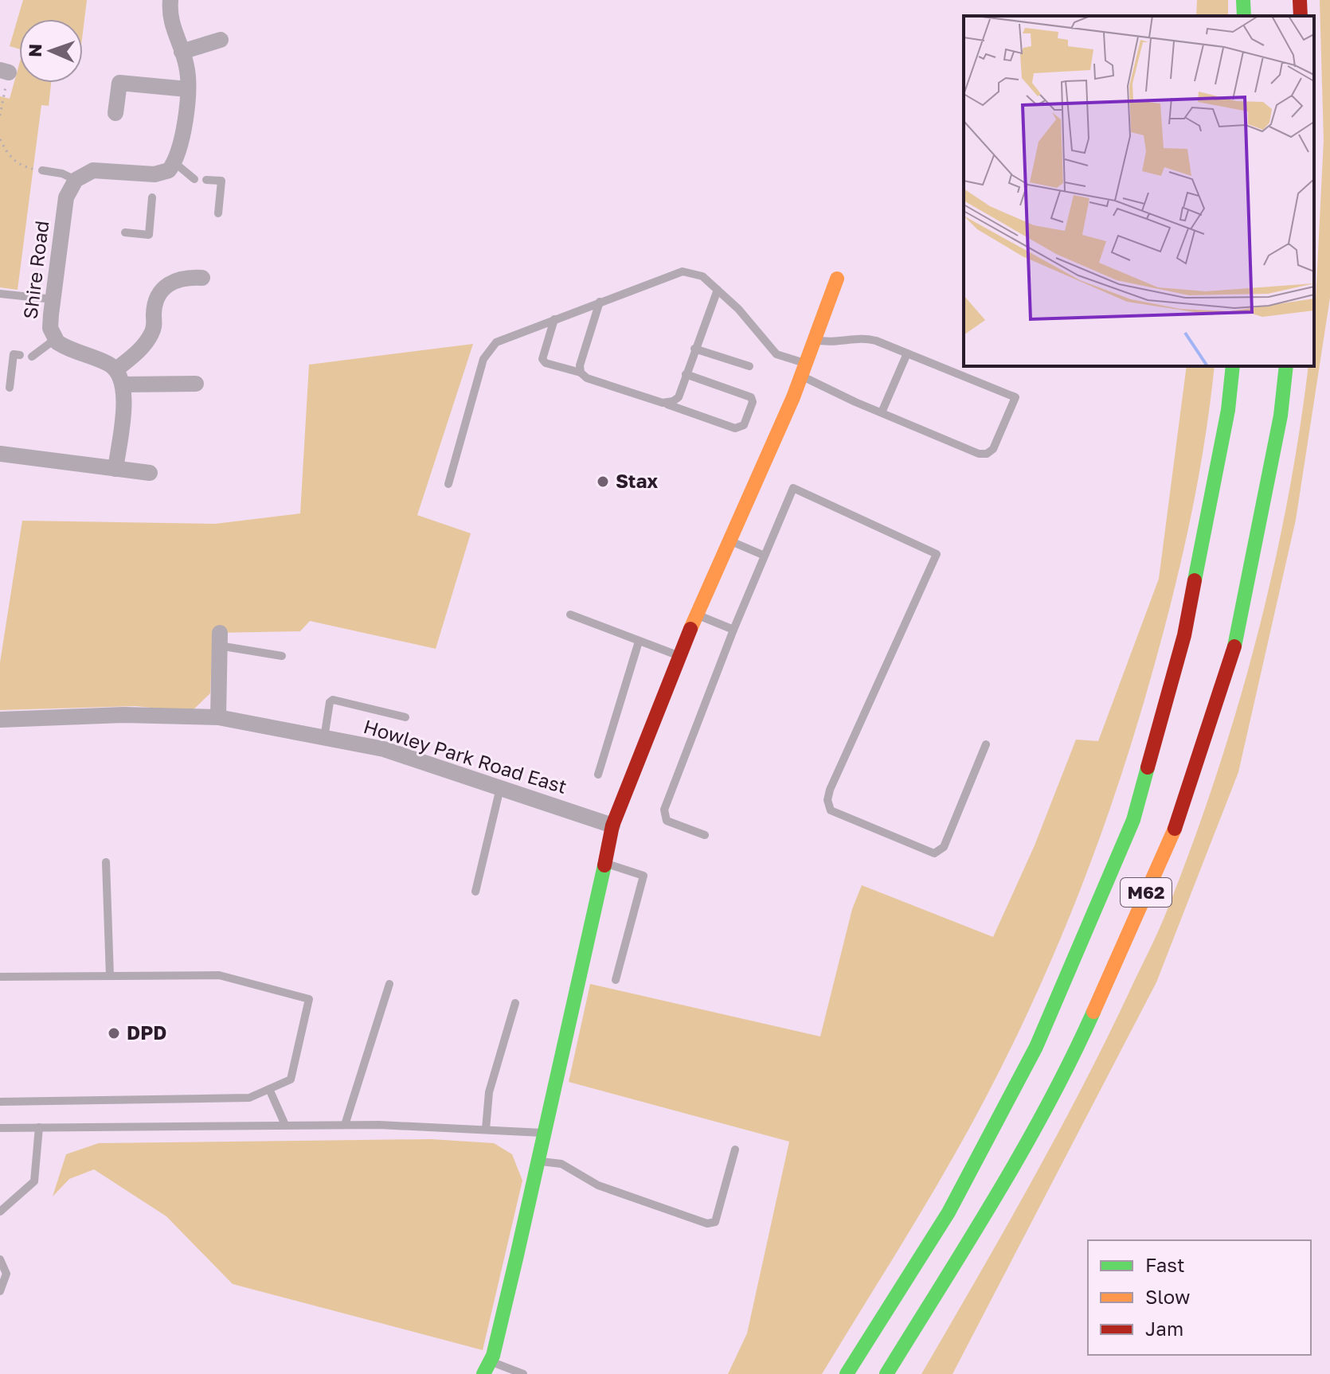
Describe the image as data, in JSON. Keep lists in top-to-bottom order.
{
  "streets": {
    "main road": ["M62"],
    "street": ["Shire Road", "Howley Park Road East"]
  },
  "places": ["Stax", "DPD"],
  "legend": ["Fast", "Slow", "Jam"],
  "north": "left"
}
